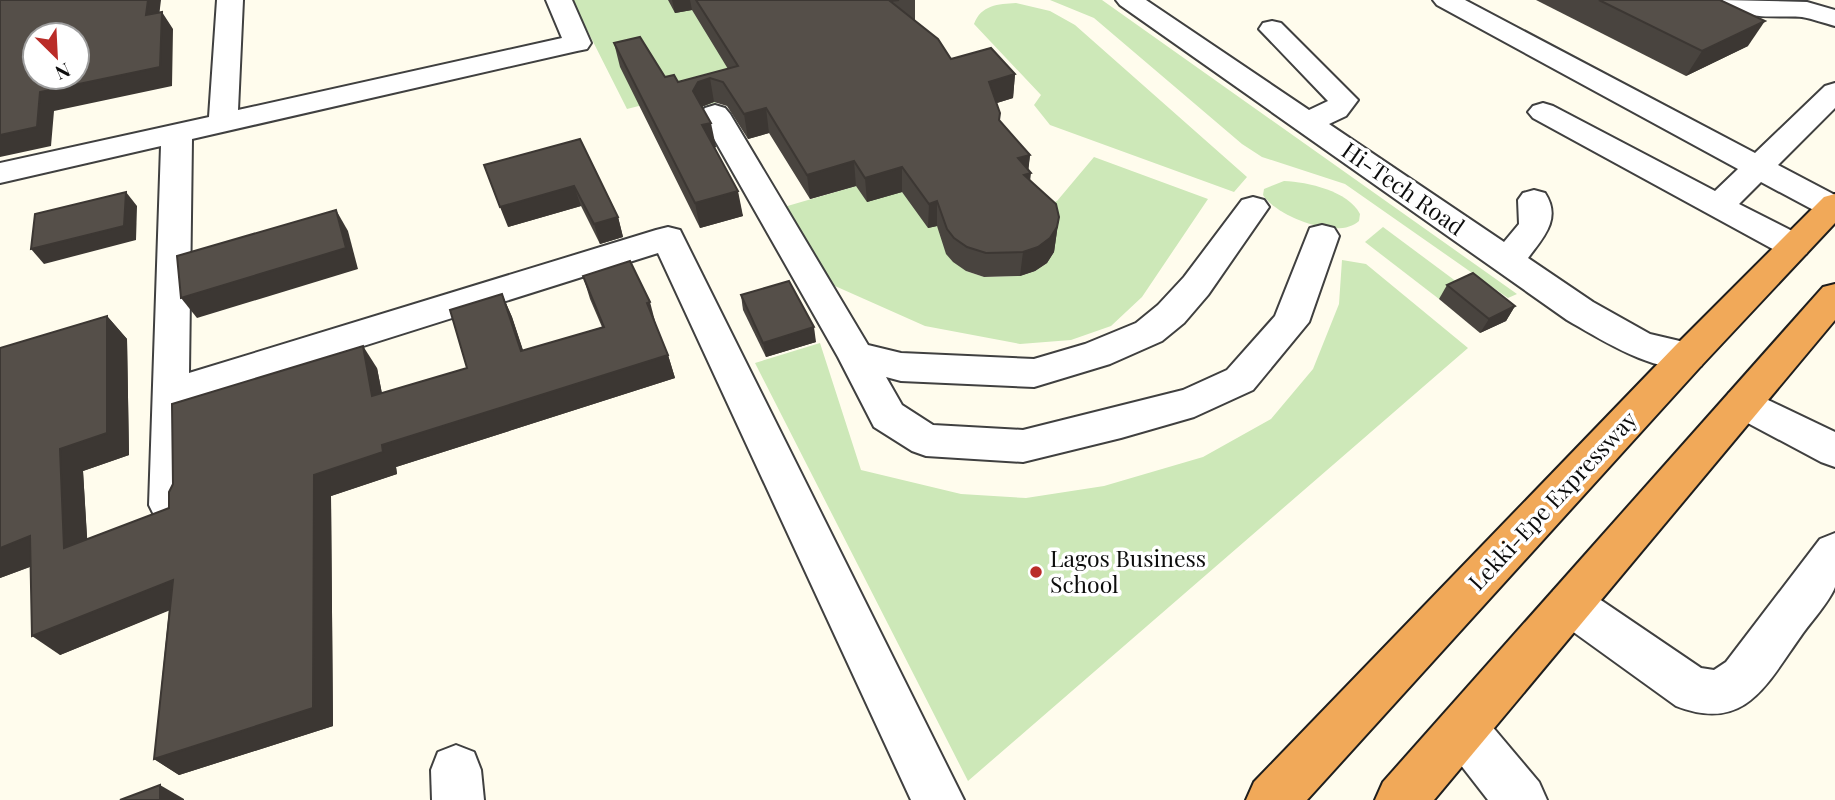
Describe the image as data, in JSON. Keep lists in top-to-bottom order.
{
  "streets": {
    "highway": ["Lekki-Epe Expressway"],
    "street": ["Hi-Tech Road"]
  },
  "crossings": [
    ["Hi-Tech Road", "Lekki-Epe Expressway"]
  ],
  "places": ["Lagos Business School"],
  "north": "bottom right"
}
